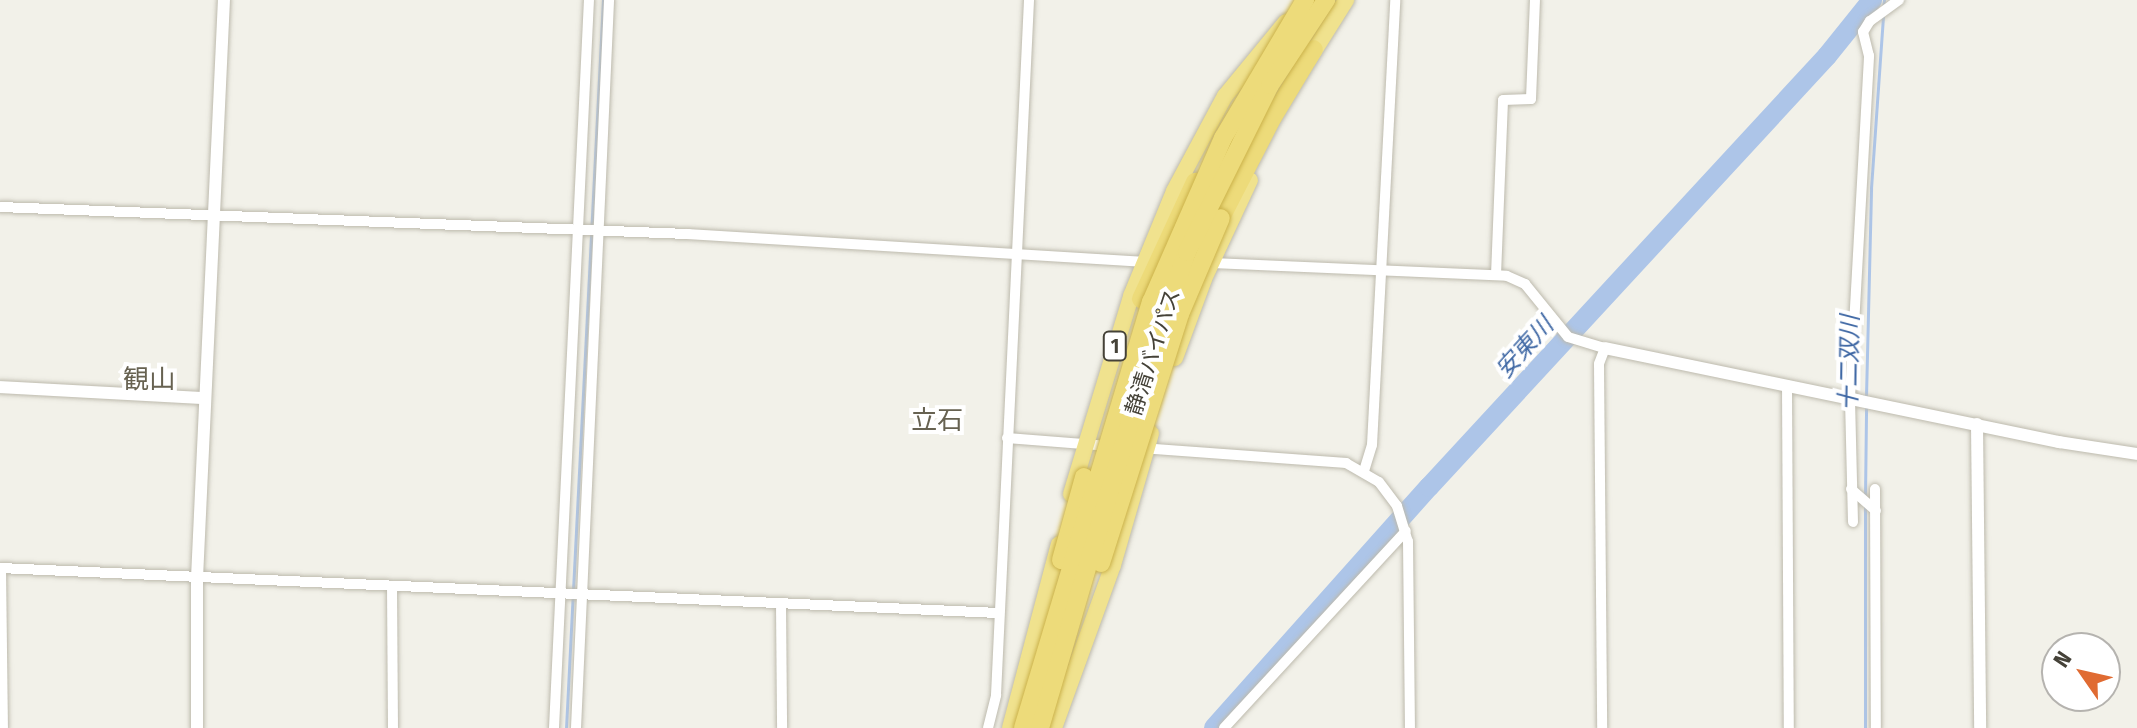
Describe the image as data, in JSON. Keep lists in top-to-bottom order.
{
  "streets": {
    "highway": ["1", "静清バイパス"]
  },
  "crossings": [
    ["1", "静清バイパス"]
  ],
  "districts": ["観山", "立石"],
  "water": ["安東川", "十二双川"],
  "north": "top left"
}
